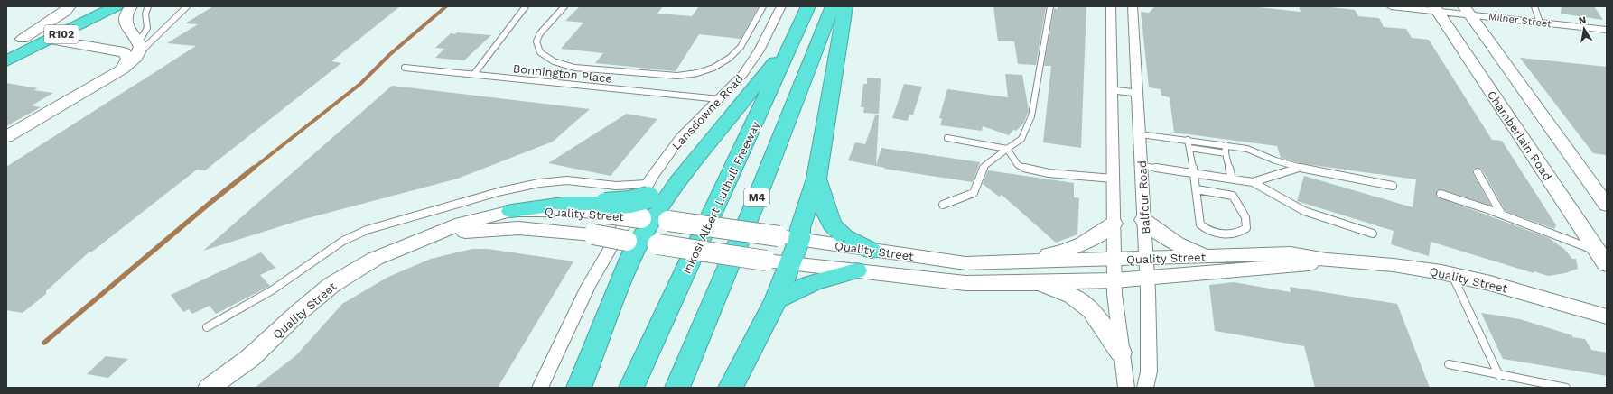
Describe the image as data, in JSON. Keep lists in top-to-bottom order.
{
  "streets": {
    "highway": ["R102", "Inkosi Albert Luthuli Freeway", "M4"],
    "street": [
      "Milner Street",
      "Lansdowne Road",
      "Chamberlain Road",
      "Balfour Road",
      "Quality Street"
    ],
    "lane": ["Bonnington Place"]
  },
  "crossings": [
    ["Milner Street", "Chamberlain Road"],
    ["Bonnington Place", "Lansdowne Road"],
    ["Balfour Road", "Quality Street"]
  ],
  "north": "top"
}
